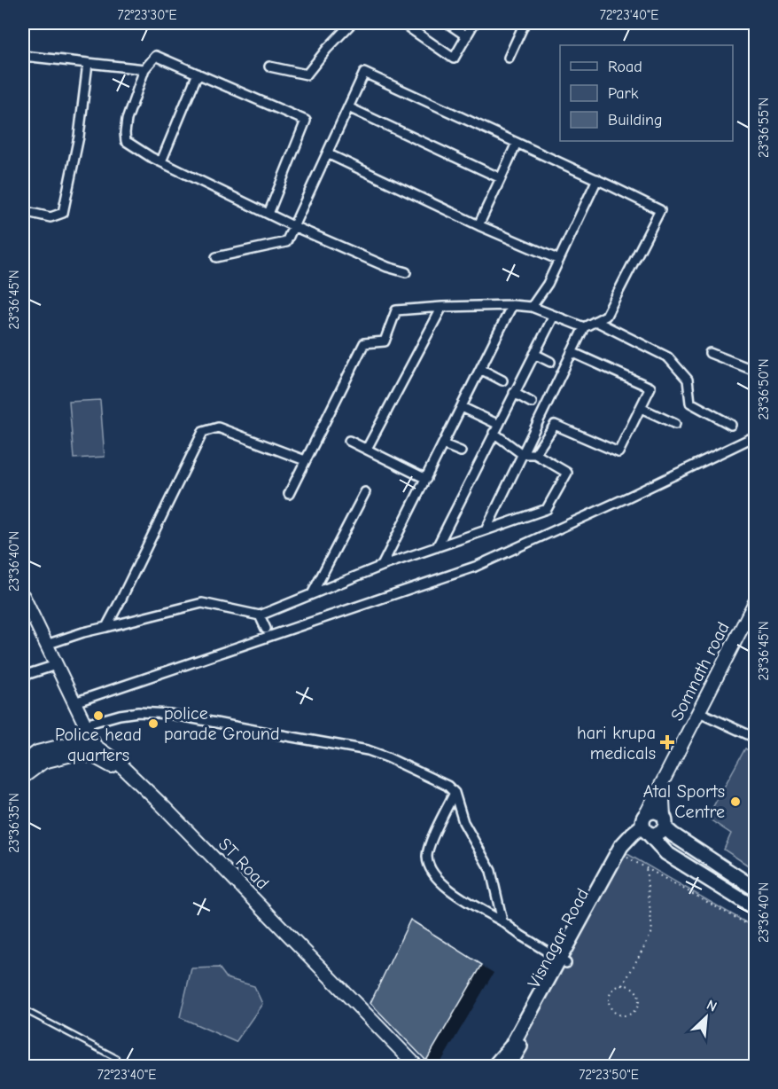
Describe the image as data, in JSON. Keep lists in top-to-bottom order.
{
  "streets": {
    "main road": ["Somnath road", "ST Road", "Visnagar Road"]
  },
  "crossings": [
    ["Somnath road", "Visnagar Road"]
  ],
  "places": {
    "other": ["Police head quarters", "police parade Ground", "Atal Sports Centre"],
    "health": ["hari krupa medicals"]
  },
  "legend": ["Road", "Park", "Building"],
  "north": "top right",
  "coordinates": [
    "72°23'30\"E",
    "72°23'40\"E",
    "23°36'55\"N",
    "23°36'45\"N",
    "23°36'50\"N",
    "23°36'40\"N",
    "23°36'35\"N",
    "72°23'50\"E"
  ]
}
